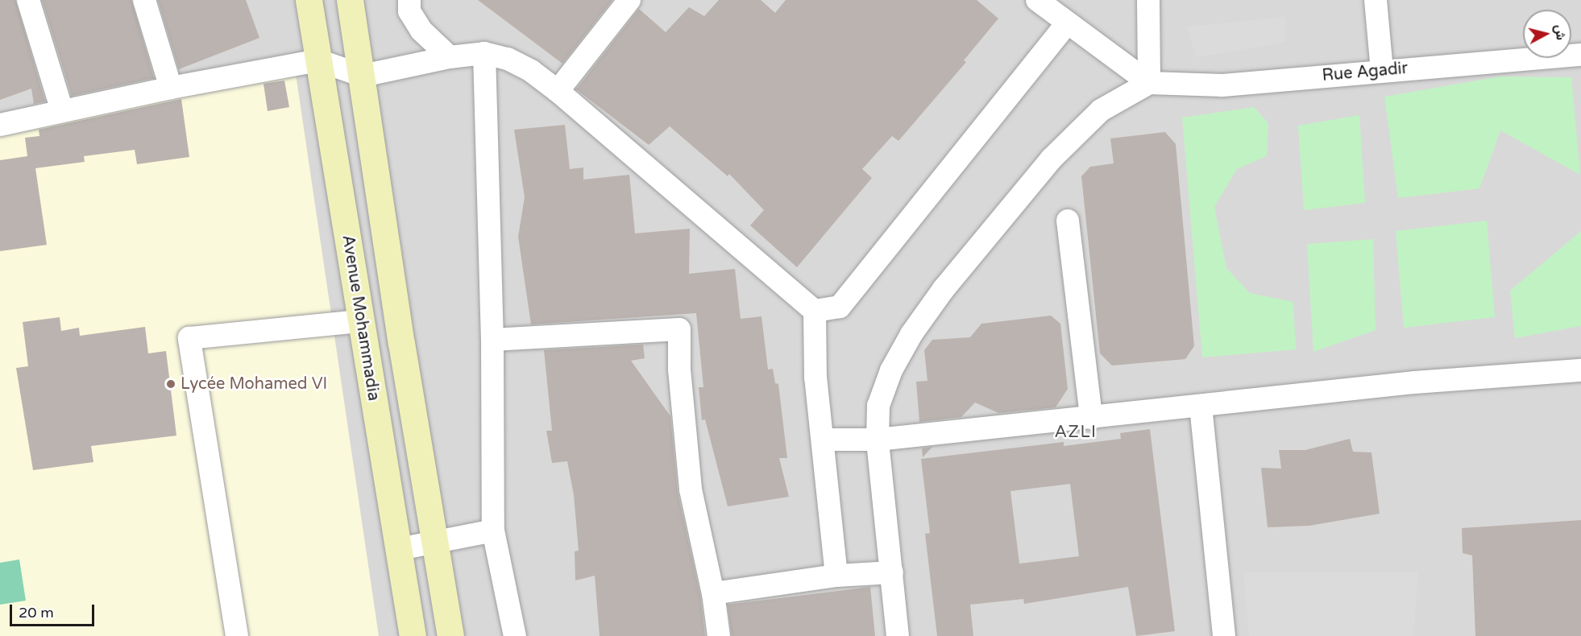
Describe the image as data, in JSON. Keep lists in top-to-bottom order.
{
  "streets": {
    "street": ["Rue Agadir", "Avenue Mohammadia"]
  },
  "districts": ["AZLI"],
  "places": ["Lycée Mohamed VI"],
  "scale_bar": "20 m",
  "north": "right"
}
